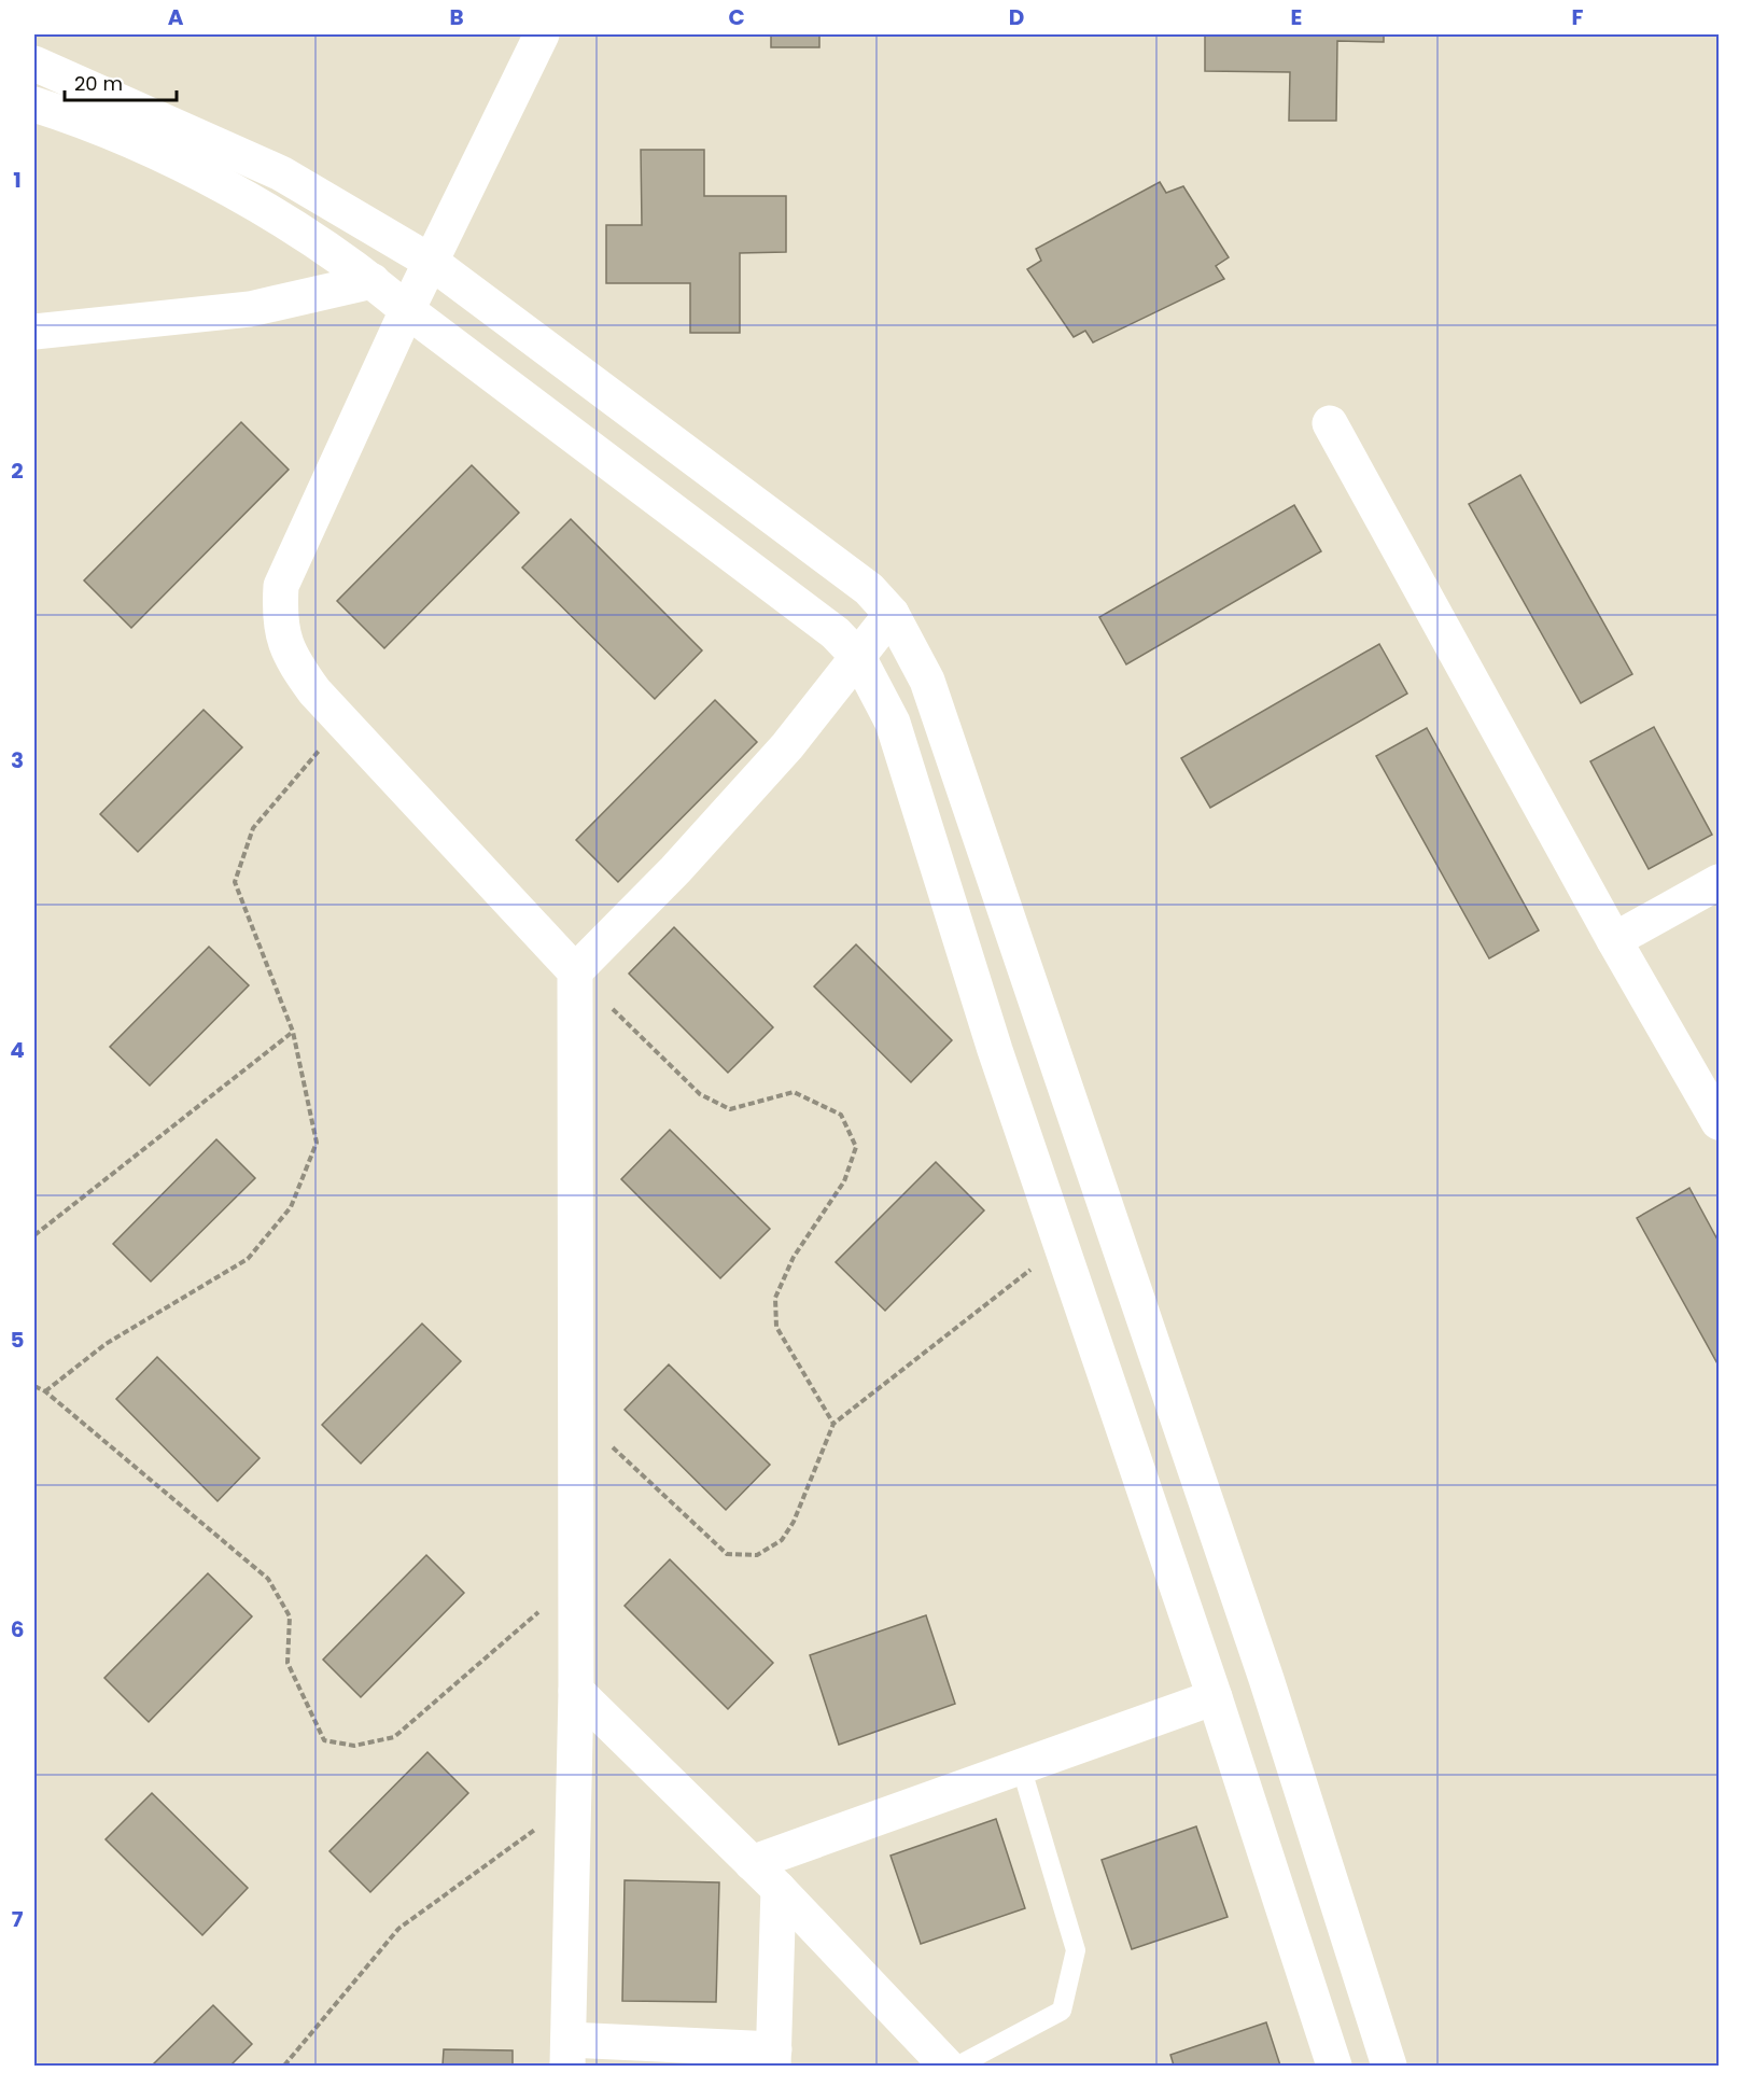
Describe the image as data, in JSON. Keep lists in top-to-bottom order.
{
  "scale_bar": "20 m",
  "grid": {
    "columns": [
      "A",
      "B",
      "C",
      "D",
      "E",
      "F"
    ],
    "rows": [
      "1",
      "2",
      "3",
      "4",
      "5",
      "6",
      "7"
    ]
  }
}
